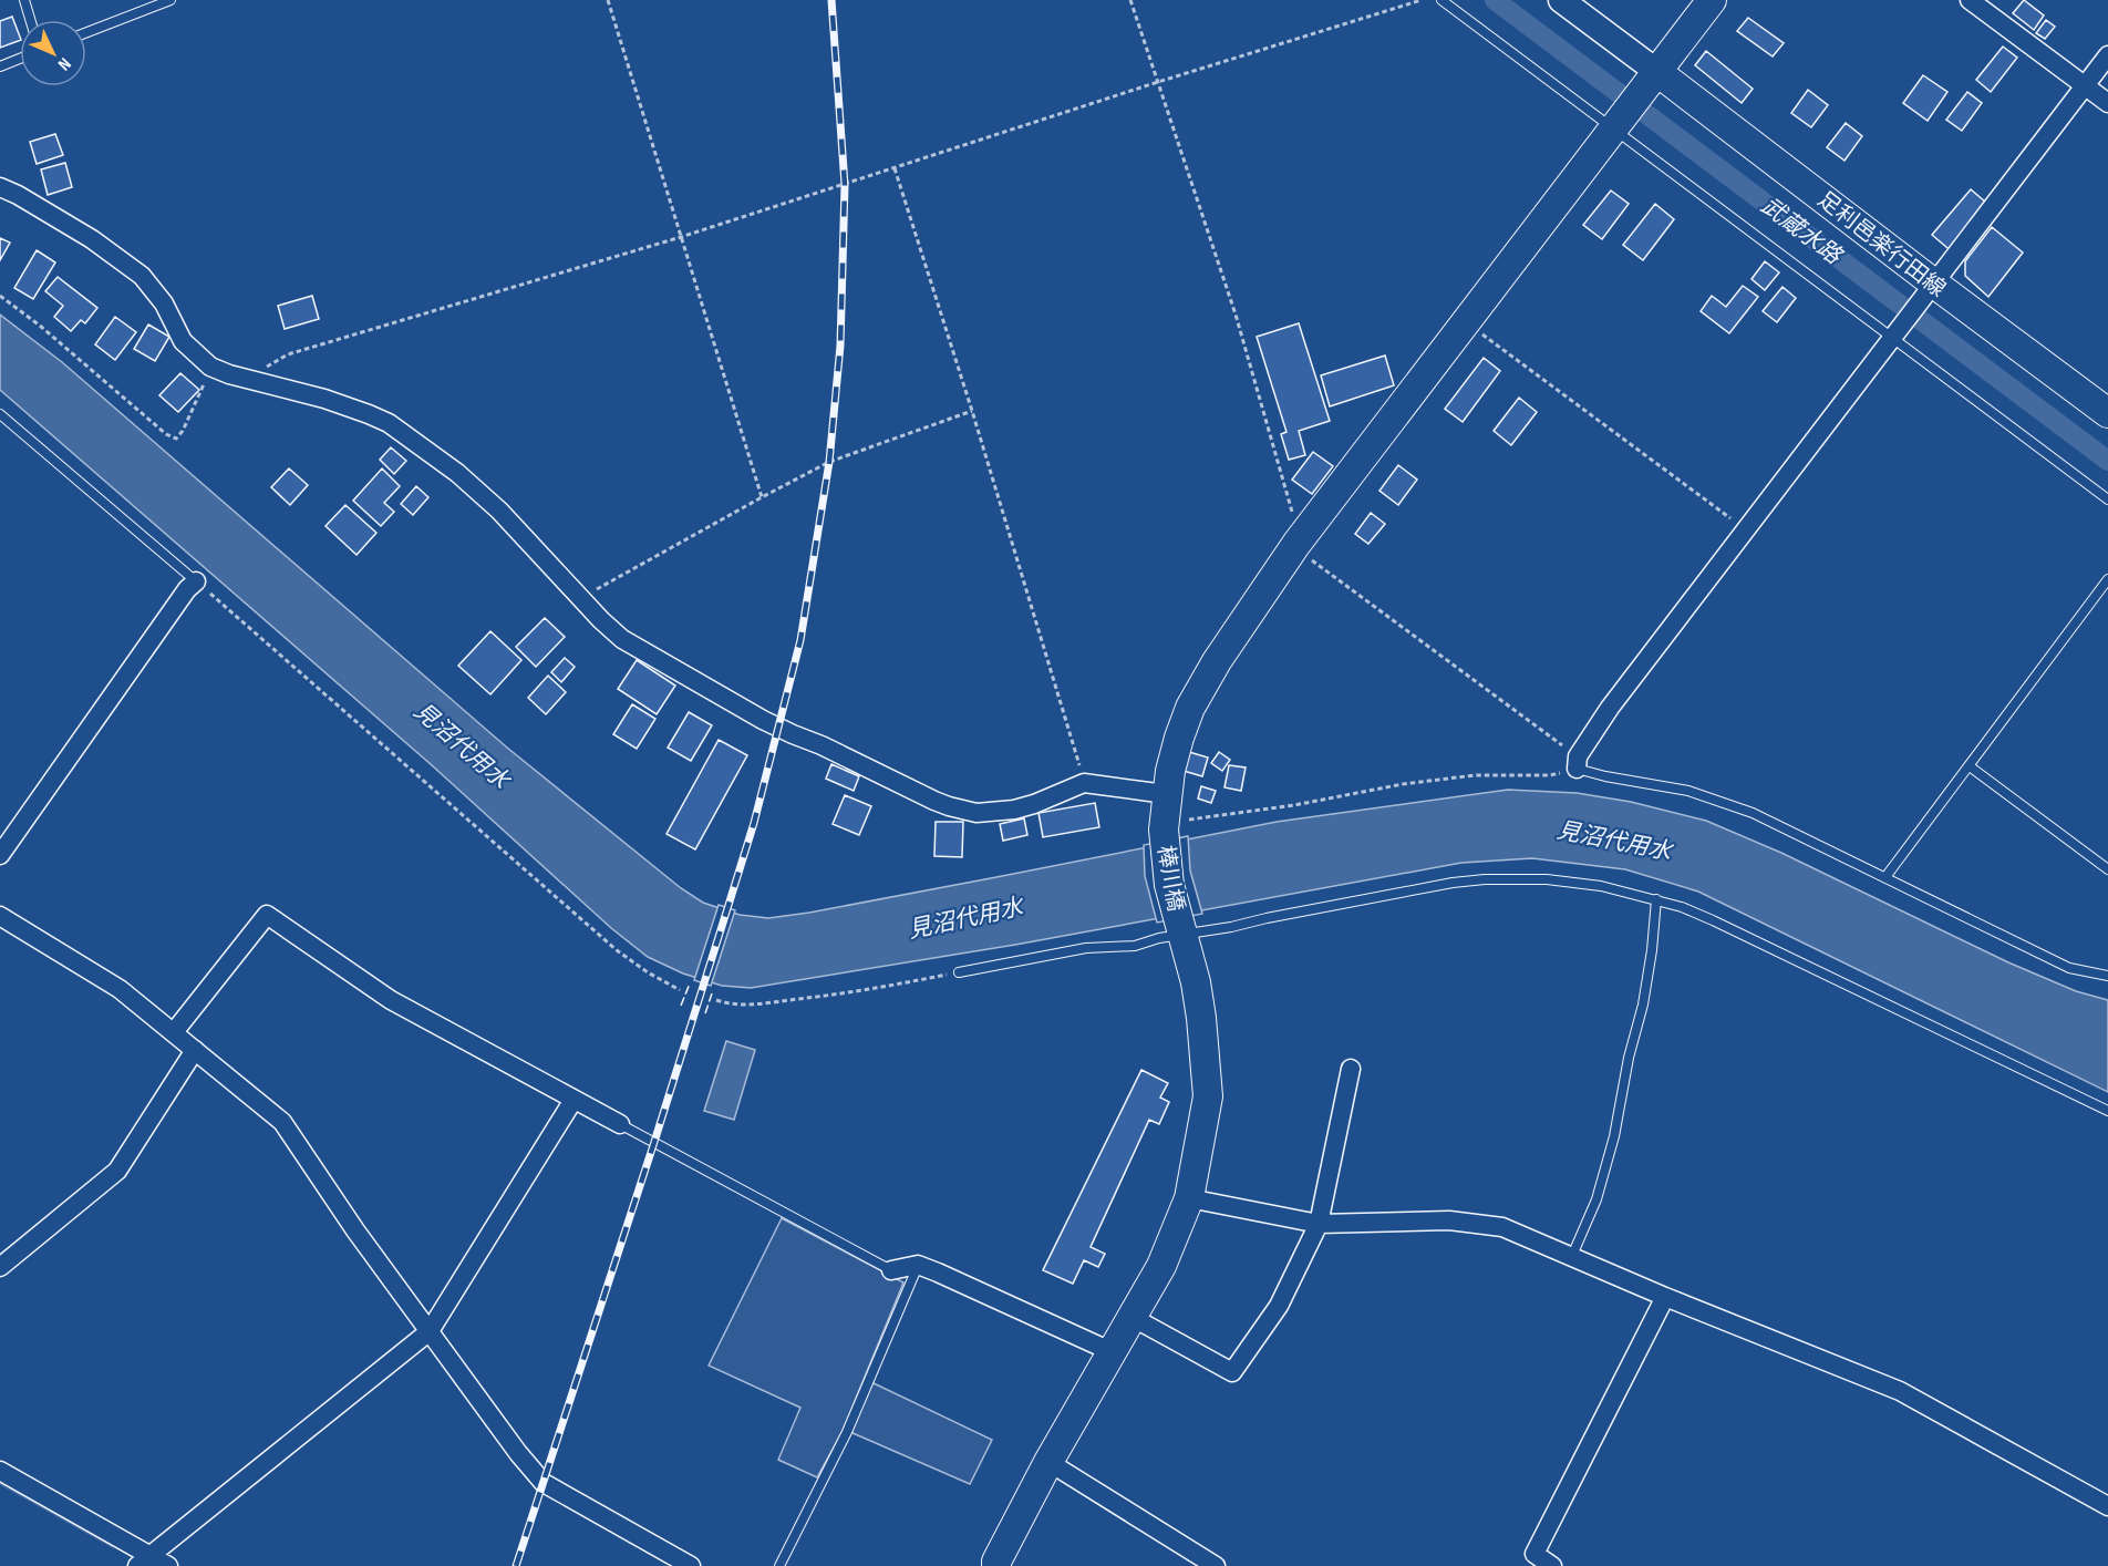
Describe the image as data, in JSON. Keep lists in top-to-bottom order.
{
  "streets": {
    "main road": ["足利邑楽行田線", "棒川橋"]
  },
  "crossings": [
    ["足利邑楽行田線", "棒川橋"]
  ],
  "water": ["武蔵水路", "見沼代用水"],
  "north": "bottom right"
}
